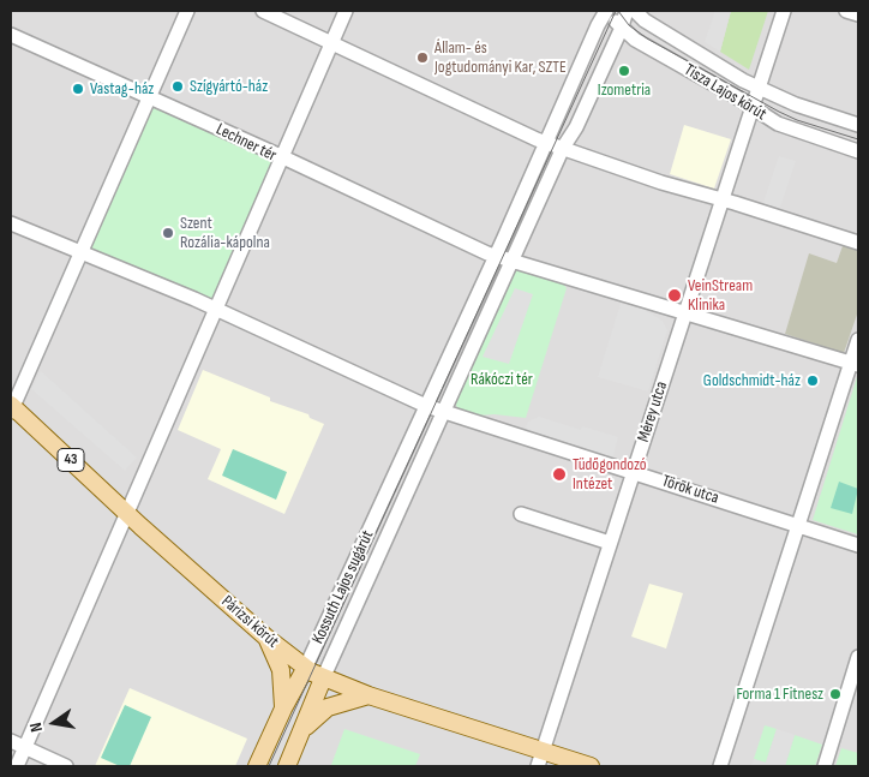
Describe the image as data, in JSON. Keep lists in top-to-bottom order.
{
  "streets": {
    "main road": ["43", "Kossuth Lajos sugárút", "Párizsi körút"],
    "street": [
      "Tisza Lajos körút",
      "Lechner tér",
      "Mérey utca",
      "Török utca"
    ]
  },
  "crossings": [
    ["Tisza Lajos körút", "Mérey utca"],
    ["Tisza Lajos körút", "Kossuth Lajos sugárút"],
    ["Lechner tér", "Párizsi körút"],
    ["Mérey utca", "Török utca"],
    ["Mérey utca", "Párizsi körút"],
    ["Török utca", "Kossuth Lajos sugárút"],
    ["Kossuth Lajos sugárút", "Párizsi körút"]
  ],
  "parks": ["Rákóczi tér"],
  "places": [
    "Állam- és Jogtudományi Kar, SZTE",
    "Izometria",
    "Szígyártó-ház",
    "Vastag-ház",
    "Szent Rozália-kápolna",
    "VeinStream Klinika",
    "Goldschmidt-ház",
    "Tüdőgondozó Intézet",
    "Forma 1 Fitnesz"
  ],
  "north": "left"
}
